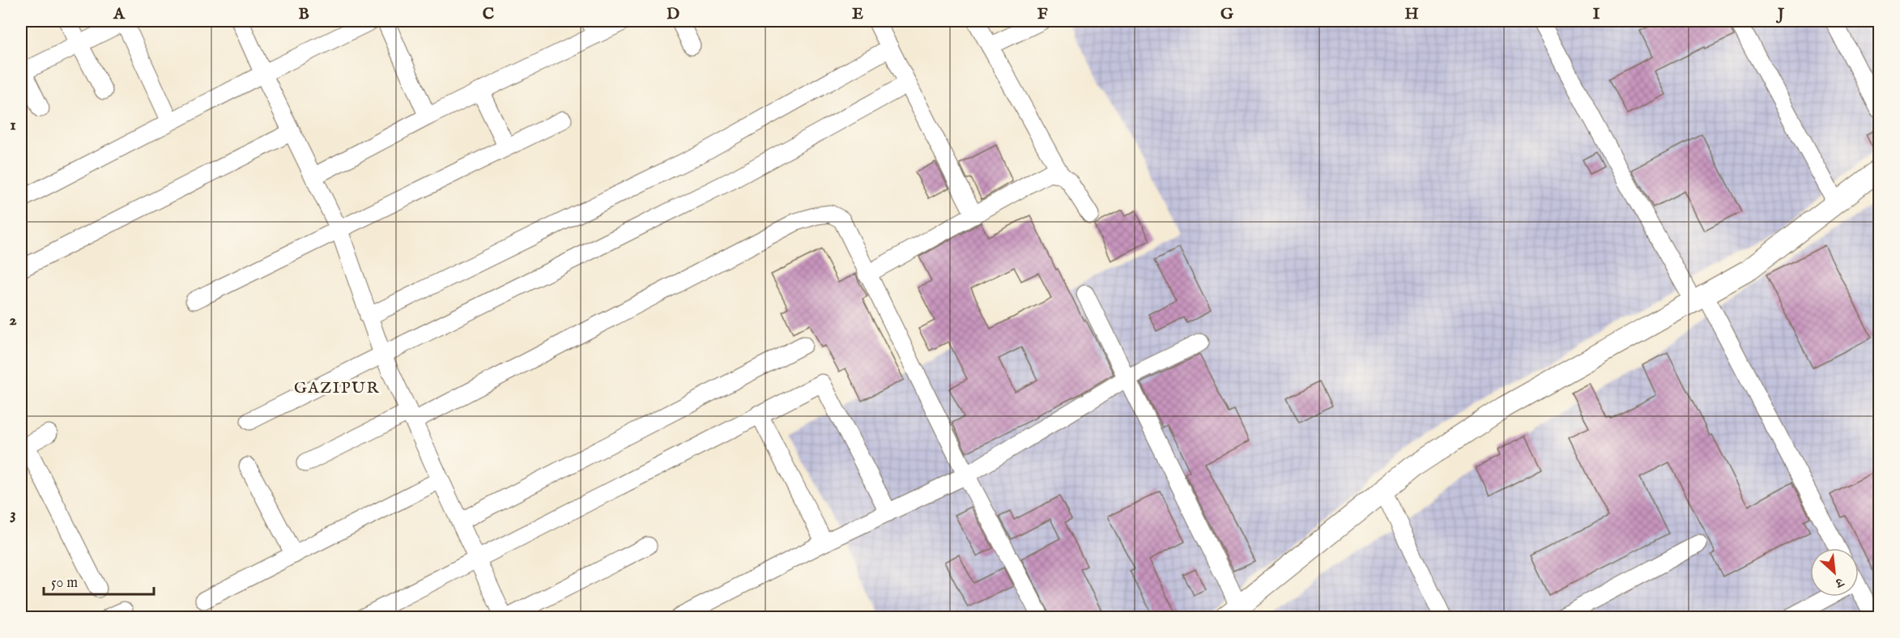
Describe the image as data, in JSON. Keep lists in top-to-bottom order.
{
  "districts": ["GAZIPUR"],
  "scale_bar": "50 m",
  "north": "bottom right",
  "grid": {
    "columns": [
      "A",
      "B",
      "C",
      "D",
      "E",
      "F",
      "G",
      "H",
      "I",
      "J"
    ],
    "rows": ["1", "2", "3"]
  }
}
